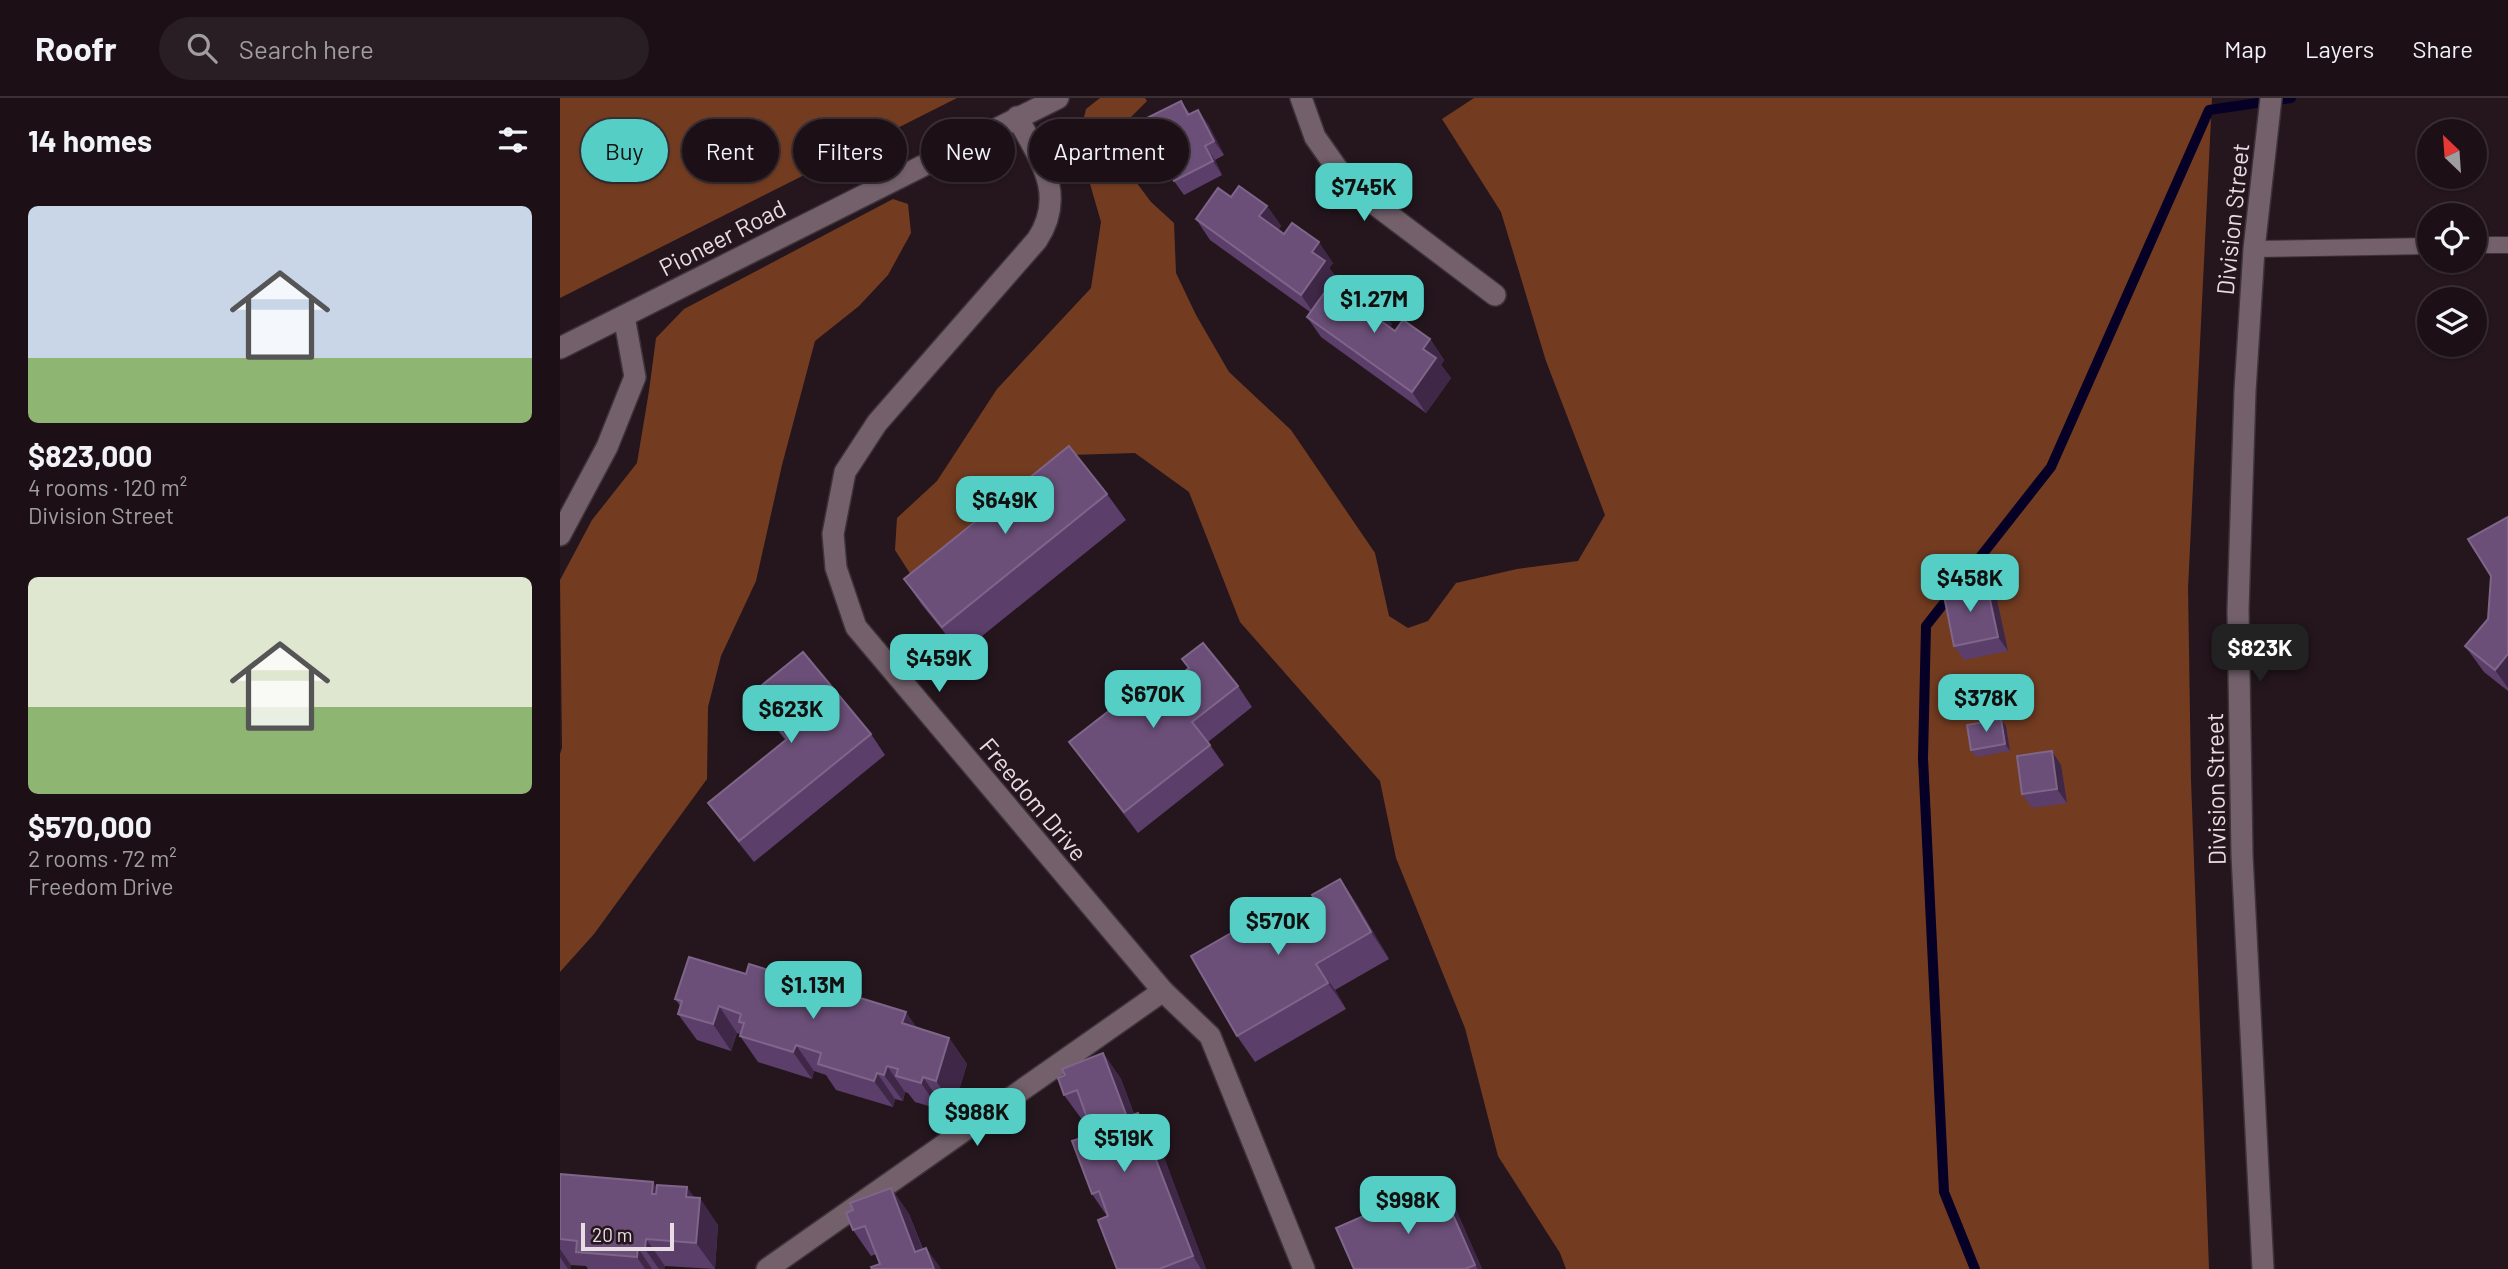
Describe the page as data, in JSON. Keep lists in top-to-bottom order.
{
  "streets": {
    "street": ["Division Street", "Pioneer Road", "Freedom Drive"]
  },
  "crossings": [
    ["Pioneer Road", "Freedom Drive"]
  ],
  "scale_bar": "20 m",
  "north": "top left",
  "page": {
    "header": "Roofr",
    "search": "Search here",
    "nav": ["Map", "Layers", "Share"],
    "heading": "14 homes",
    "chip": [
      "Buy",
      "Rent",
      "Filters",
      "New",
      "Apartment"
    ],
    "price": [
      "$745K",
      "$1.27M",
      "$649K",
      "$458K",
      "$823K",
      "$459K",
      "$670K",
      "$378K",
      "$623K",
      "$570K",
      "$1.13M",
      "$988K",
      "$519K",
      "$998K"
    ],
    "list": [
      {
        "name": "$823,000",
        "note": "4 rooms · 120 m² · Division Street"
      },
      {
        "name": "$570,000",
        "note": "2 rooms · 72 m² · Freedom Drive"
      }
    ],
    "scale": "20 m"
  }
}
